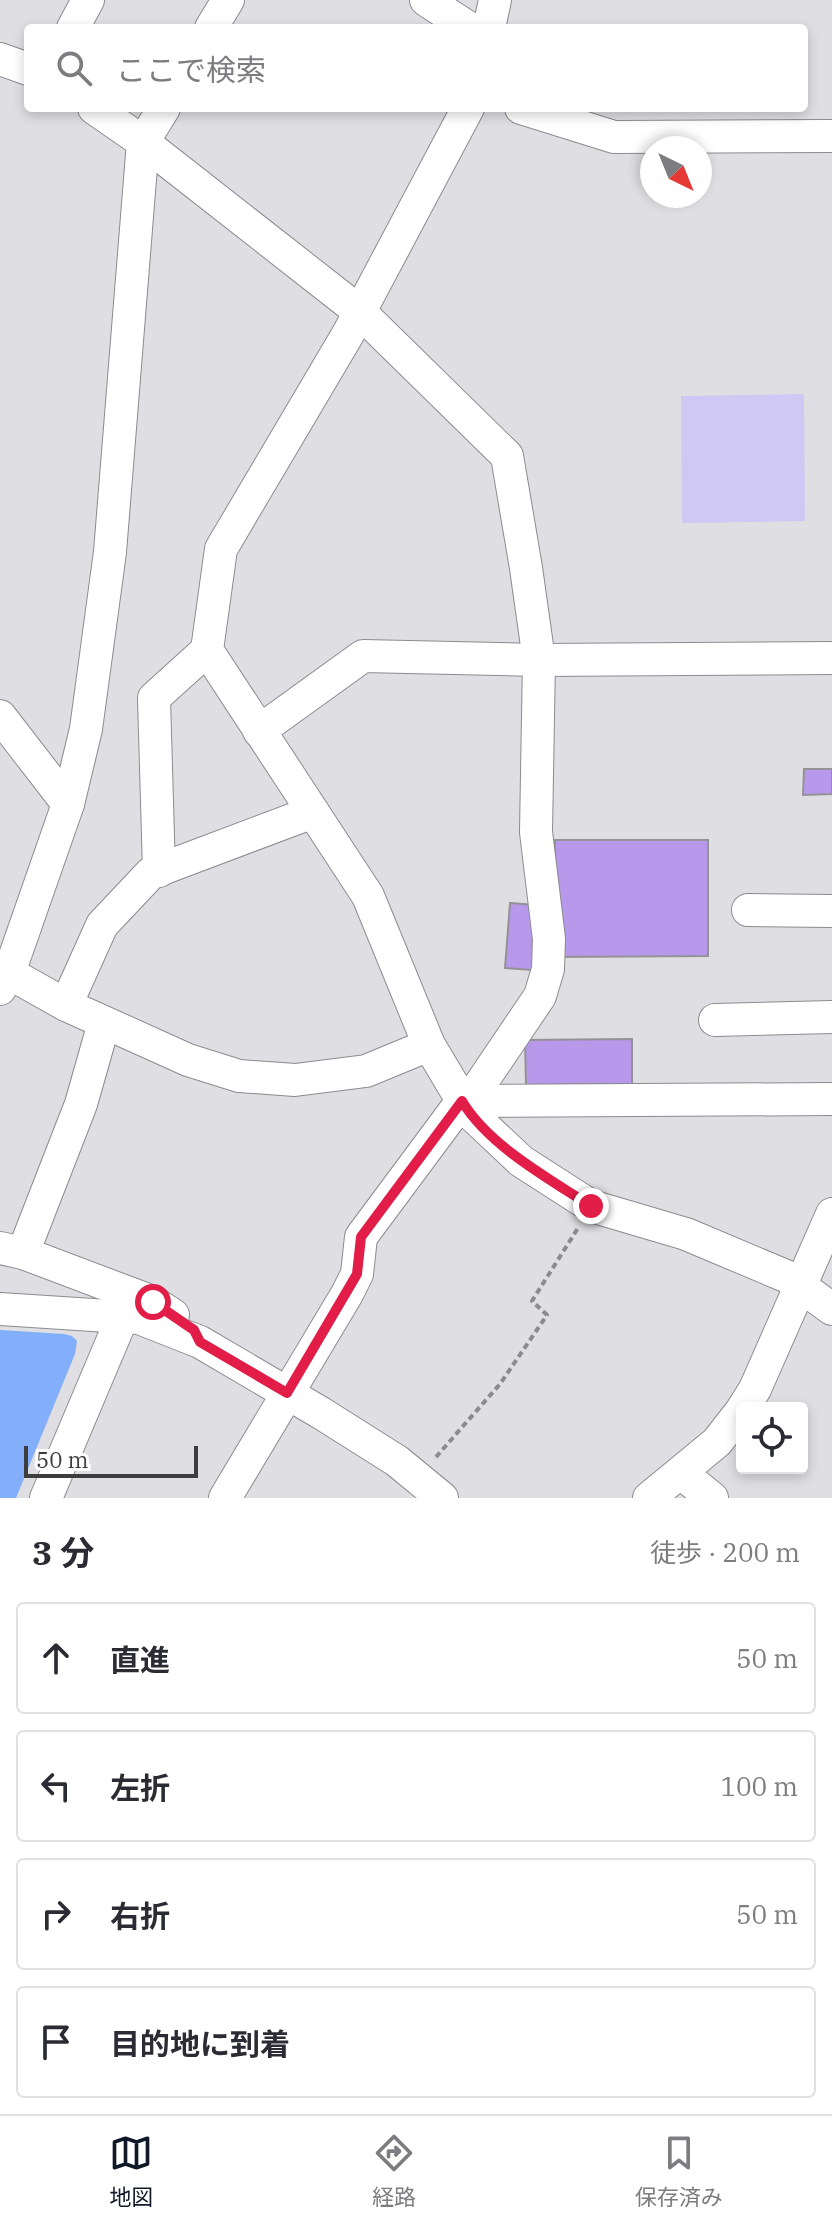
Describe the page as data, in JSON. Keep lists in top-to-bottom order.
{
  "scale_bar": "50 m",
  "north": "bottom right",
  "page": {
    "search": "ここで検索",
    "scale": "50 m",
    "heading": ["3 分", "徒歩 · 200 m"],
    "list": [
      ["直進", "50 m"],
      ["左折", "100 m"],
      ["右折", "50 m"],
      "目的地に到着"
    ],
    "nav": ["地図", "経路", "保存済み"]
  }
}
